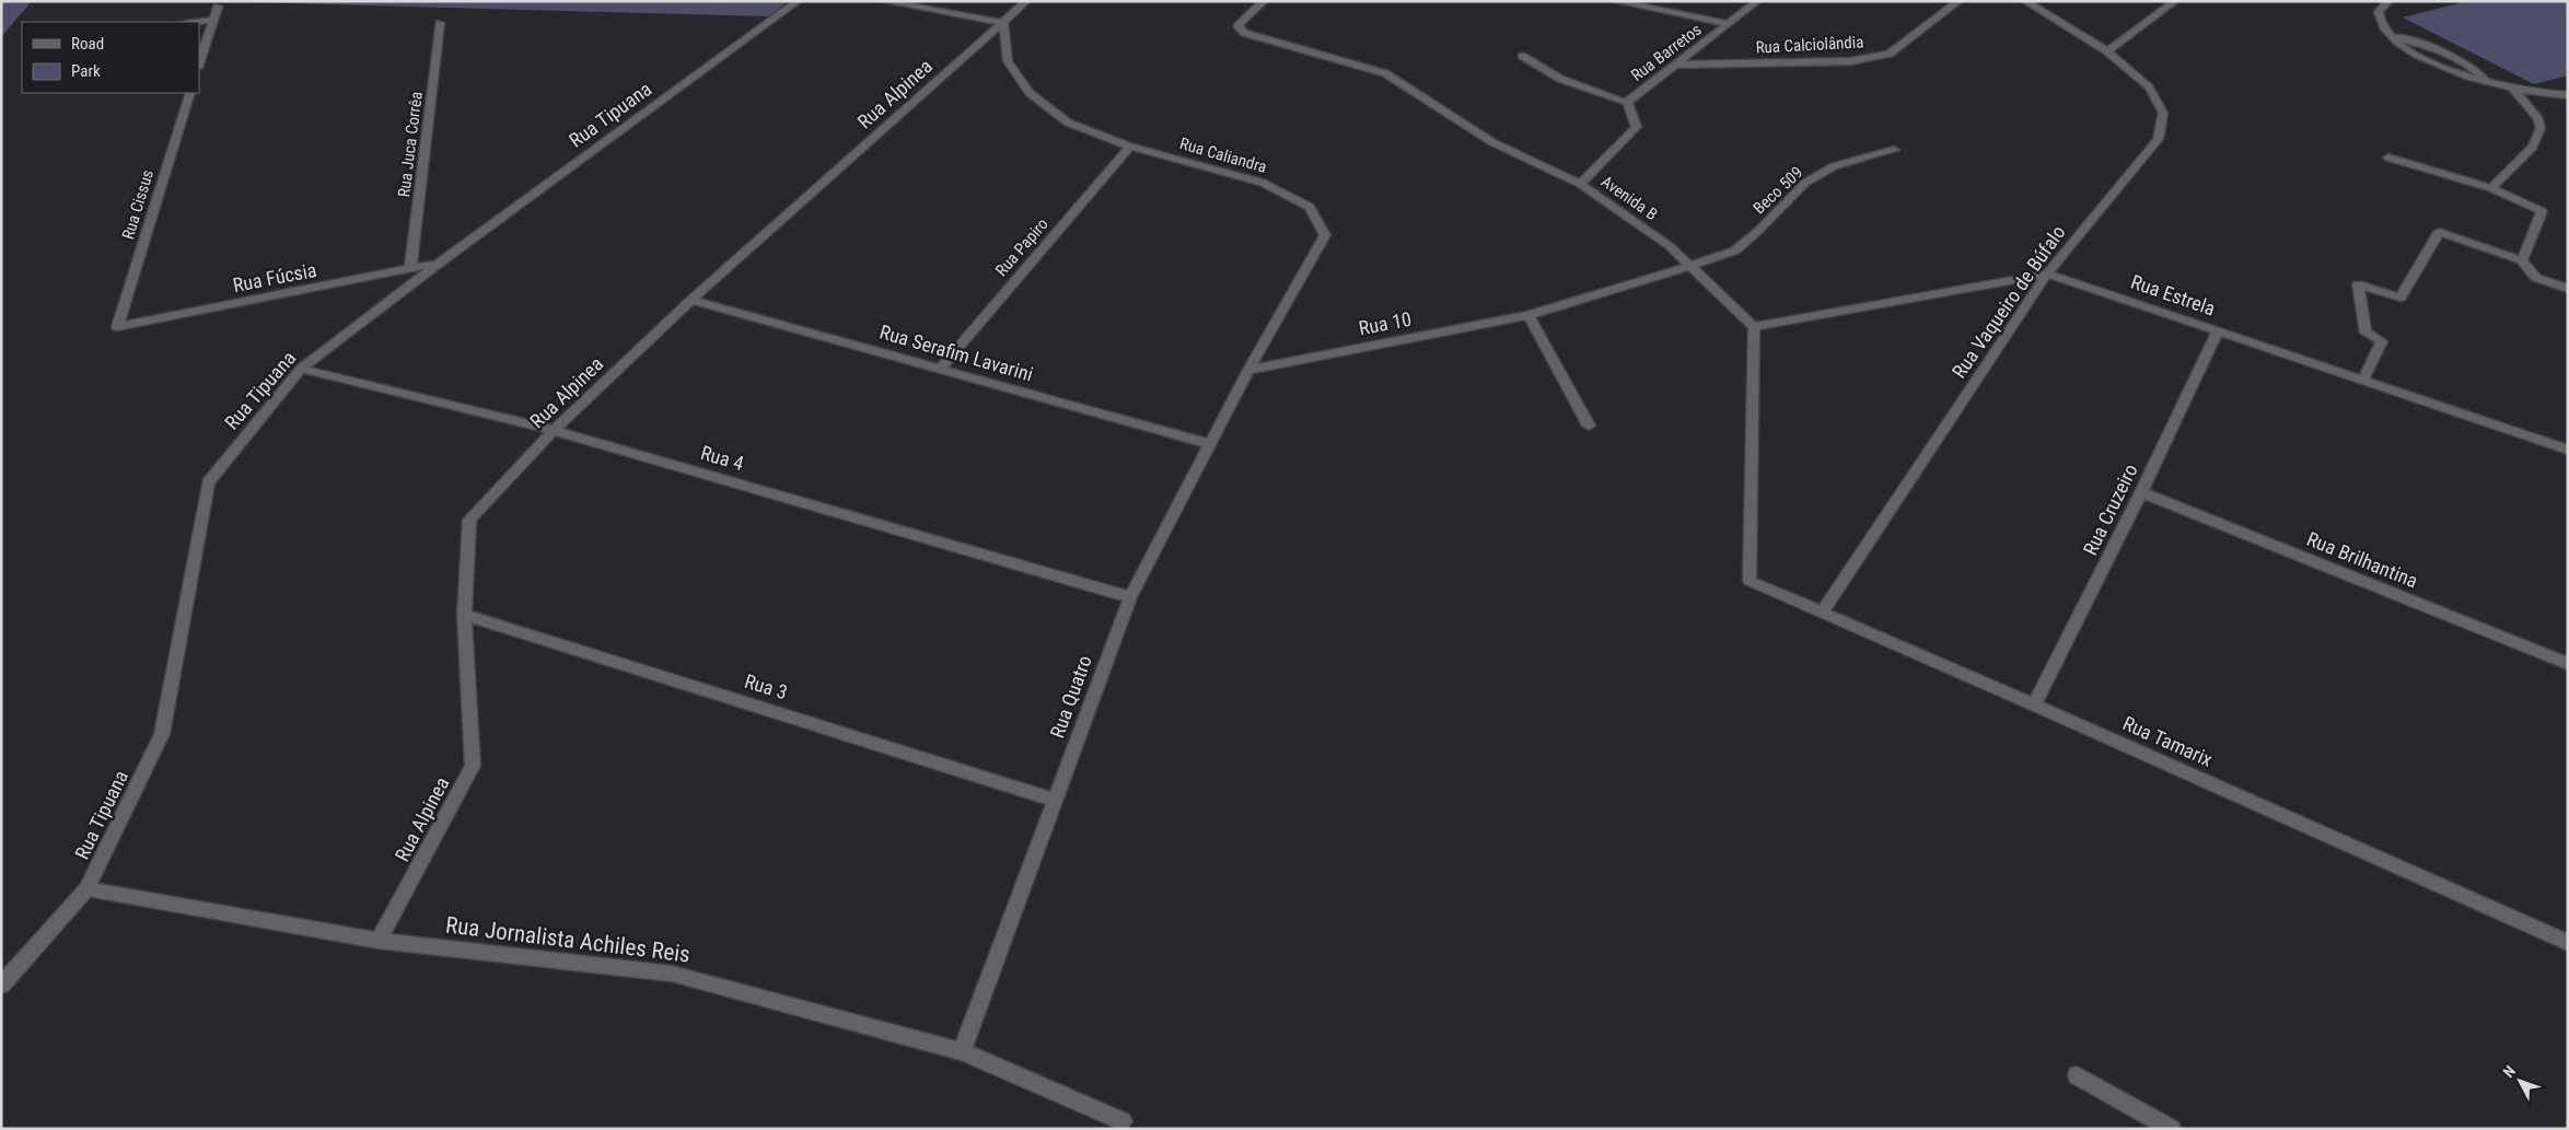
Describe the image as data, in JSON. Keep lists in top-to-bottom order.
{
  "streets": {
    "street": [
      "Rua Calciolândia",
      "Rua Barretos",
      "Rua Alpinea",
      "Rua Tipuana",
      "Rua Juca Corrêa",
      "Rua Caliandra",
      "Beco 509",
      "Avenida B",
      "Rua Cissus",
      "Rua Papiro",
      "Rua Fúcsia",
      "Rua Estrela",
      "Rua Vaqueiro de Búfalo",
      "Rua 10",
      "Rua Serafim Lavarini",
      "Rua 4",
      "Rua Cruzeiro",
      "Rua Brilhantina",
      "Rua 3",
      "Rua Quatro",
      "Rua Tamarix",
      "Rua Jornalista Achiles Reis"
    ]
  },
  "crossings": [
    ["Rua Calciolândia", "Rua Barretos"],
    ["Rua Barretos", "Avenida B"],
    ["Rua Alpinea", "Rua Caliandra"],
    ["Rua Alpinea", "Rua Serafim Lavarini"],
    ["Rua Alpinea", "Rua 4"],
    ["Rua Alpinea", "Rua 3"],
    ["Rua Alpinea", "Rua Jornalista Achiles Reis"],
    ["Rua Tipuana", "Rua Fúcsia"],
    ["Rua Tipuana", "Rua 4"],
    ["Rua Tipuana", "Rua Jornalista Achiles Reis"],
    ["Rua Juca Corrêa", "Rua Fúcsia"],
    ["Rua Caliandra", "Rua Papiro"],
    ["Rua Caliandra", "Rua 10"],
    ["Rua Caliandra", "Rua Quatro"],
    ["Beco 509", "Avenida B"],
    ["Beco 509", "Rua 10"],
    ["Avenida B", "Rua Estrela"],
    ["Avenida B", "Rua 10"],
    ["Avenida B", "Rua Tamarix"],
    ["Rua Cissus", "Rua Fúcsia"],
    ["Rua Papiro", "Rua Serafim Lavarini"],
    ["Rua Estrela", "Rua Vaqueiro de Búfalo"],
    ["Rua Estrela", "Rua Cruzeiro"],
    ["Rua Estrela", "Rua Tamarix"],
    ["Rua Vaqueiro de Búfalo", "Rua Tamarix"],
    ["Rua 10", "Rua Quatro"],
    ["Rua Serafim Lavarini", "Rua Quatro"],
    ["Rua 4", "Rua Quatro"],
    ["Rua Cruzeiro", "Rua Brilhantina"],
    ["Rua Cruzeiro", "Rua Tamarix"],
    ["Rua 3", "Rua Quatro"],
    ["Rua Quatro", "Rua Jornalista Achiles Reis"]
  ],
  "legend": ["Road", "Park"],
  "north": "top left"
}
